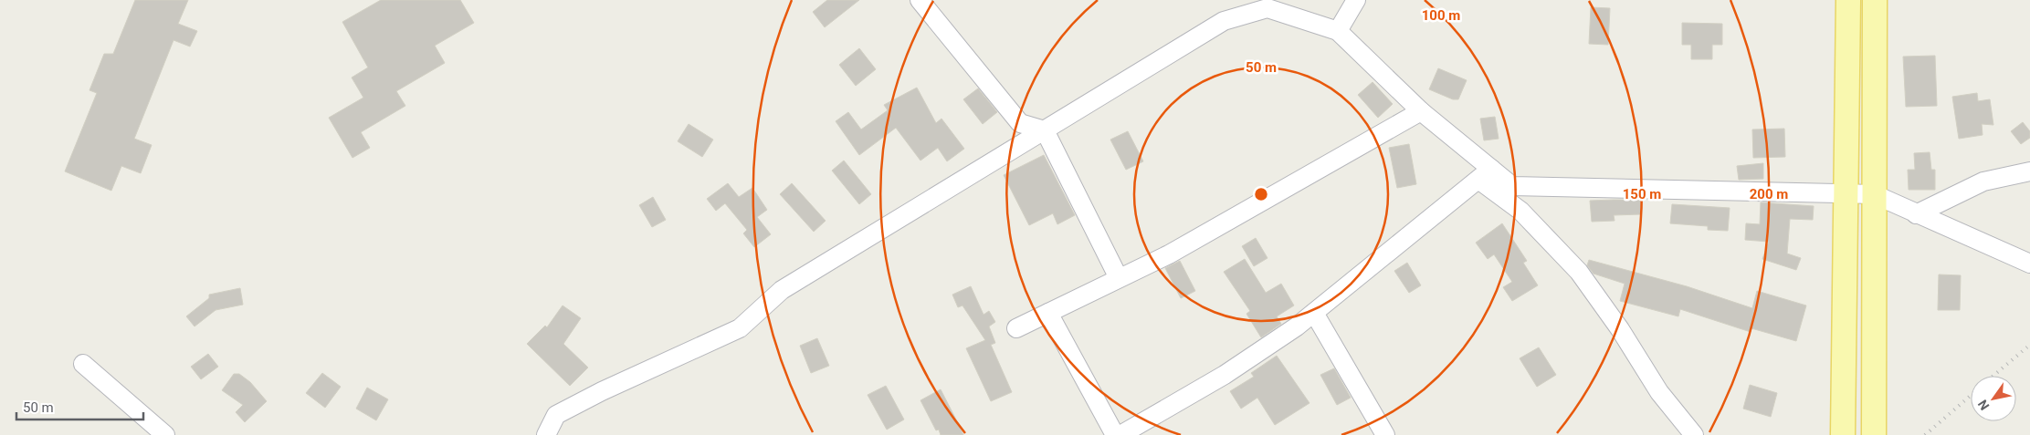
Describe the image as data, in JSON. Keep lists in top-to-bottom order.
{
  "scale_bar": "50 m",
  "north": "bottom left",
  "rings": [
    "100 m",
    "50 m",
    "150 m",
    "200 m"
  ]
}
